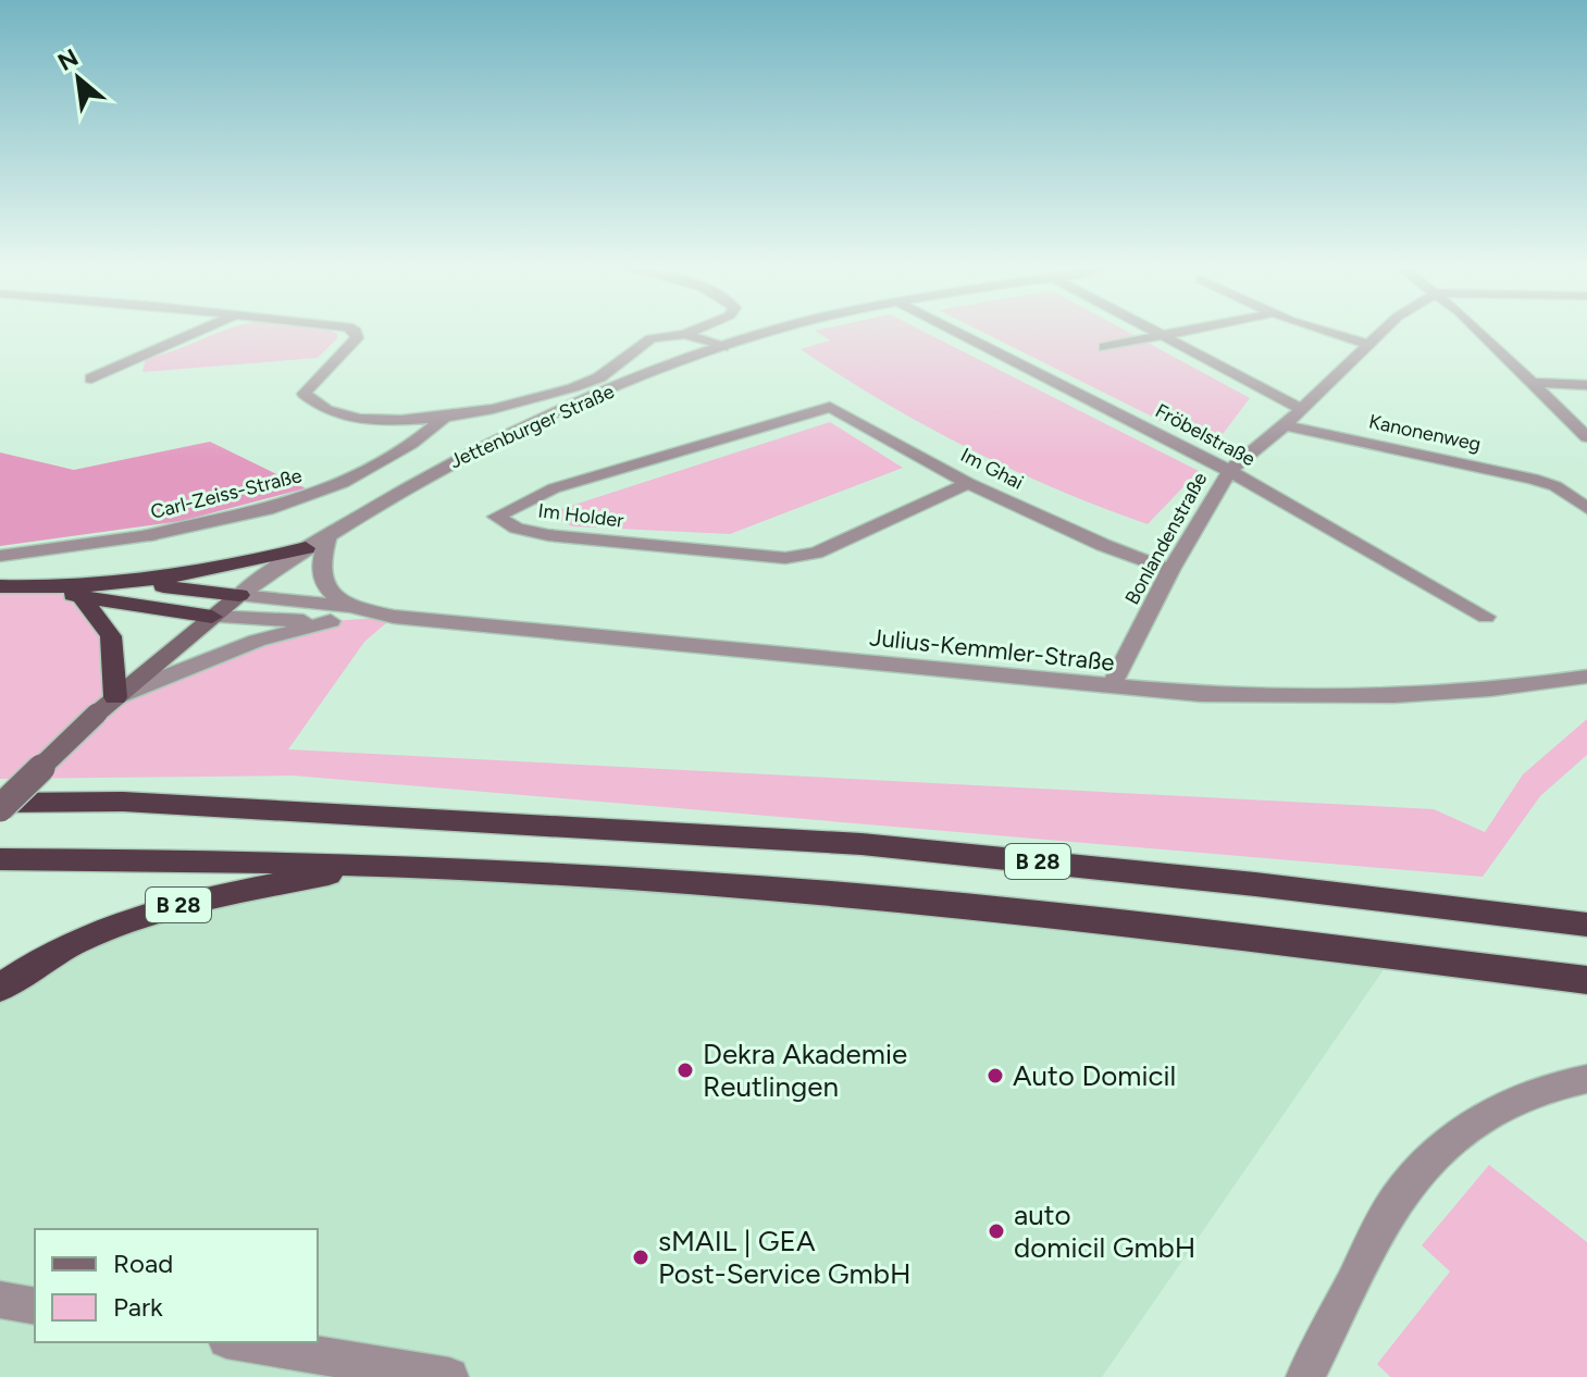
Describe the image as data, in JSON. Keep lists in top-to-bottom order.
{
  "streets": {
    "highway": ["B 28"],
    "main road": ["Jettenburger Straße"],
    "street": [
      "Kanonenweg",
      "Fröbelstraße",
      "Im Ghai",
      "Carl-Zeiss-Straße",
      "Im Holder",
      "Bonlandenstraße",
      "Julius-Kemmler-Straße"
    ]
  },
  "crossings": [
    ["Jettenburger Straße", "Julius-Kemmler-Straße"],
    ["Jettenburger Straße", "B 28"],
    ["Kanonenweg", "Bonlandenstraße"],
    ["Fröbelstraße", "Bonlandenstraße"],
    ["Im Ghai", "Im Holder"],
    ["Im Ghai", "Bonlandenstraße"],
    ["Bonlandenstraße", "Julius-Kemmler-Straße"]
  ],
  "places": [
    "Dekra Akademie Reutlingen",
    "Auto Domicil",
    "auto domicil GmbH",
    "sMAIL | GEA Post-Service GmbH"
  ],
  "legend": ["Road", "Park"],
  "north": "top left"
}
